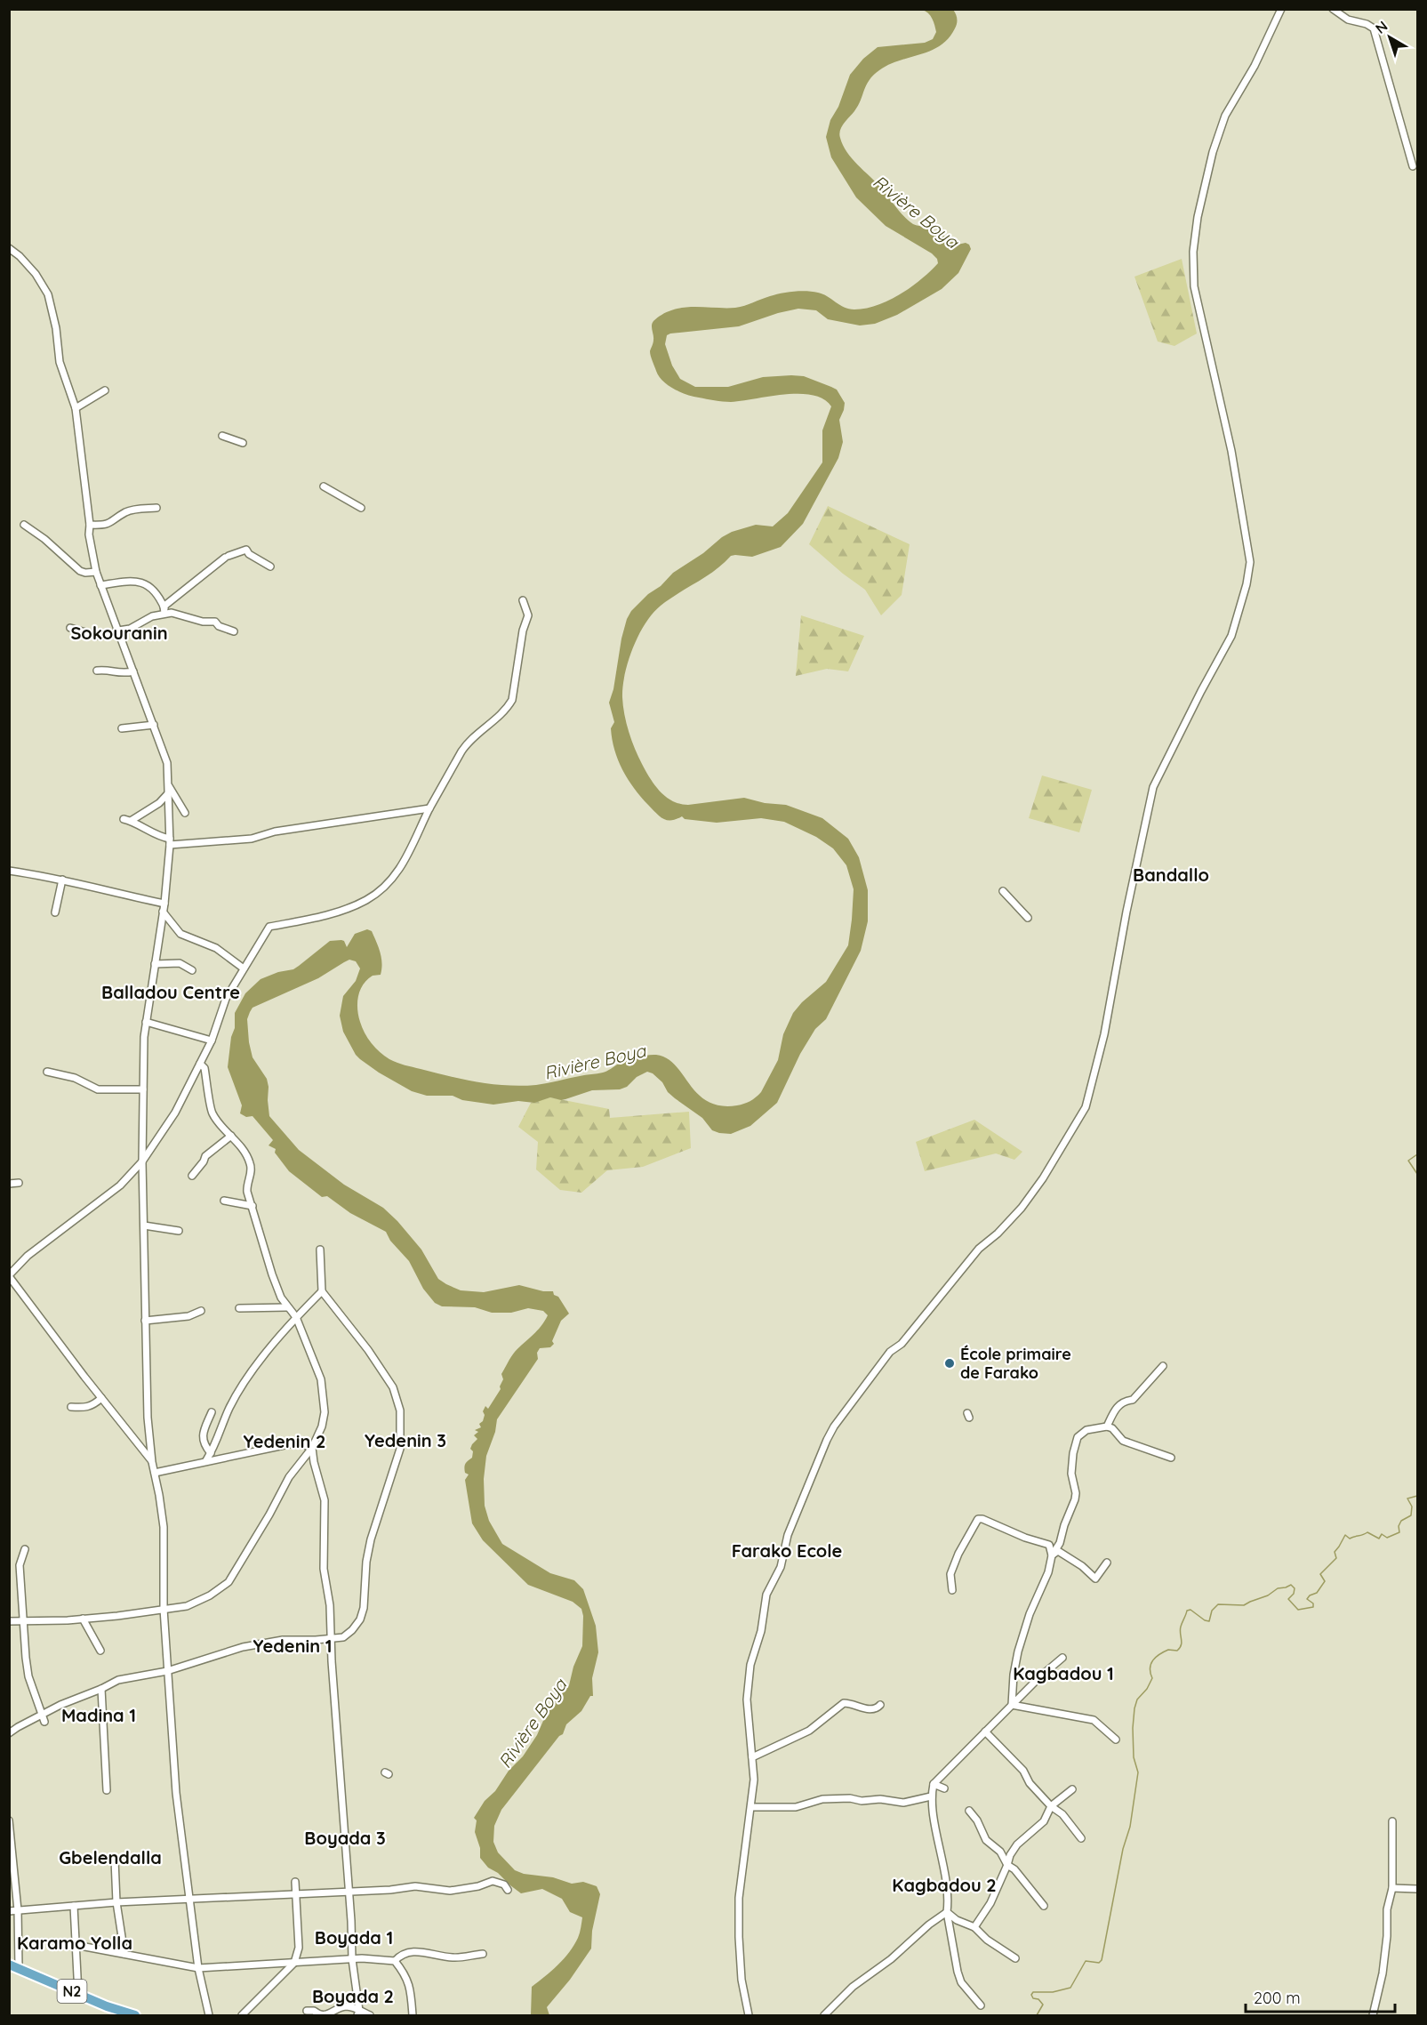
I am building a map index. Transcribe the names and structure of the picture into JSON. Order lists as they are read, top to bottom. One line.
{"streets":{"highway":["N2"]},"districts":["Sokouranin","Bandallo","Balladou Centre","Yedenin 3","Yedenin 2","Farako Ecole","Yedenin 1","Kagbadou 1","Madina 1","Boyada 3","Gbelendalla","Kagbadou 2","Boyada 1","Karamo Yolla","Boyada 2"],"water":["Rivière Boya"],"places":["École primaire de Farako"],"scale_bar":"200 m","north":"top left"}
